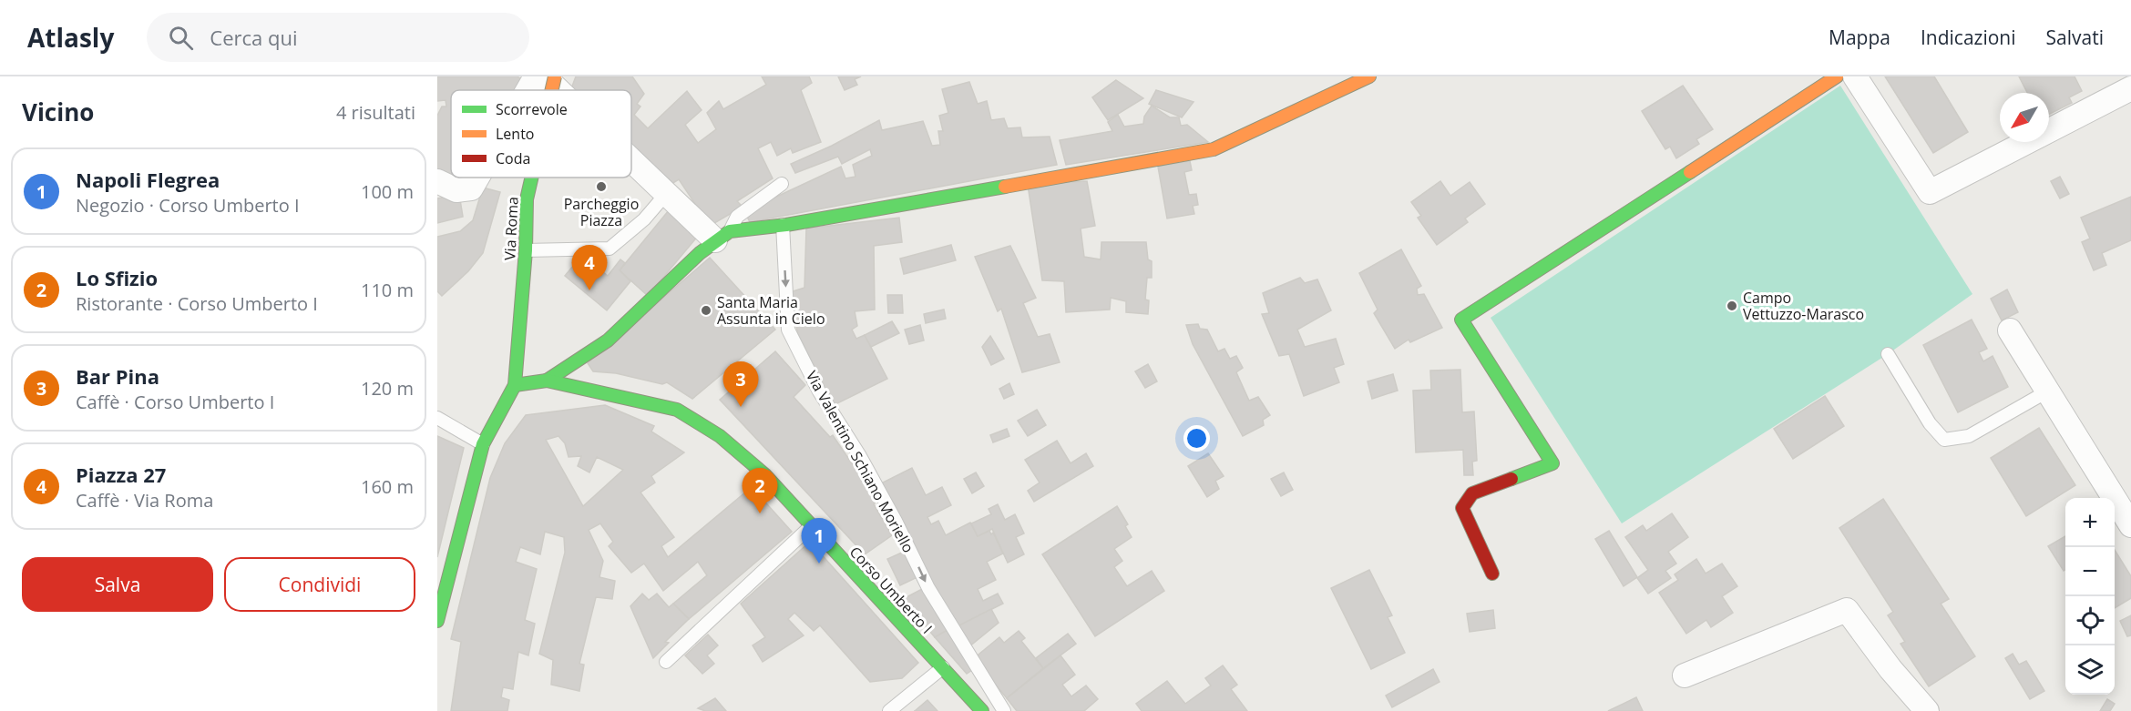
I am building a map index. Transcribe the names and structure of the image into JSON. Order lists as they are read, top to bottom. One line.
{"streets":{"street":["Via Roma","Corso Umberto I"],"lane":["Via Valentino Schiano Moriello"]},"crossings":[["Via Roma","Corso Umberto I"]],"one_way":["Via Valentino Schiano Moriello"],"places":["Parcheggio Piazza","Campo Vettuzzo-Marasco","Santa Maria Assunta in Cielo"],"legend":["Scorrevole","Lento","Coda"],"north":"bottom left","page":{"header":"Atlasly","search":"Cerca qui","nav":["Mappa","Indicazioni","Salvati"],"heading":["Vicino","4 risultati"],"list":[{"mark":"1","name":"Napoli Flegrea","note":"Negozio · Corso Umberto I","value":"100 m"},{"mark":"2","name":"Lo Sfizio","note":"Ristorante · Corso Umberto I","value":"110 m"},{"mark":"3","name":"Bar Pina","note":"Caffè · Corso Umberto I","value":"120 m"},{"mark":"4","name":"Piazza 27","note":"Caffè · Via Roma","value":"160 m"}],"pins":["4","3","2","1"],"map_buttons":["+","−"],"buttons":["Salva","Condividi"]}}
